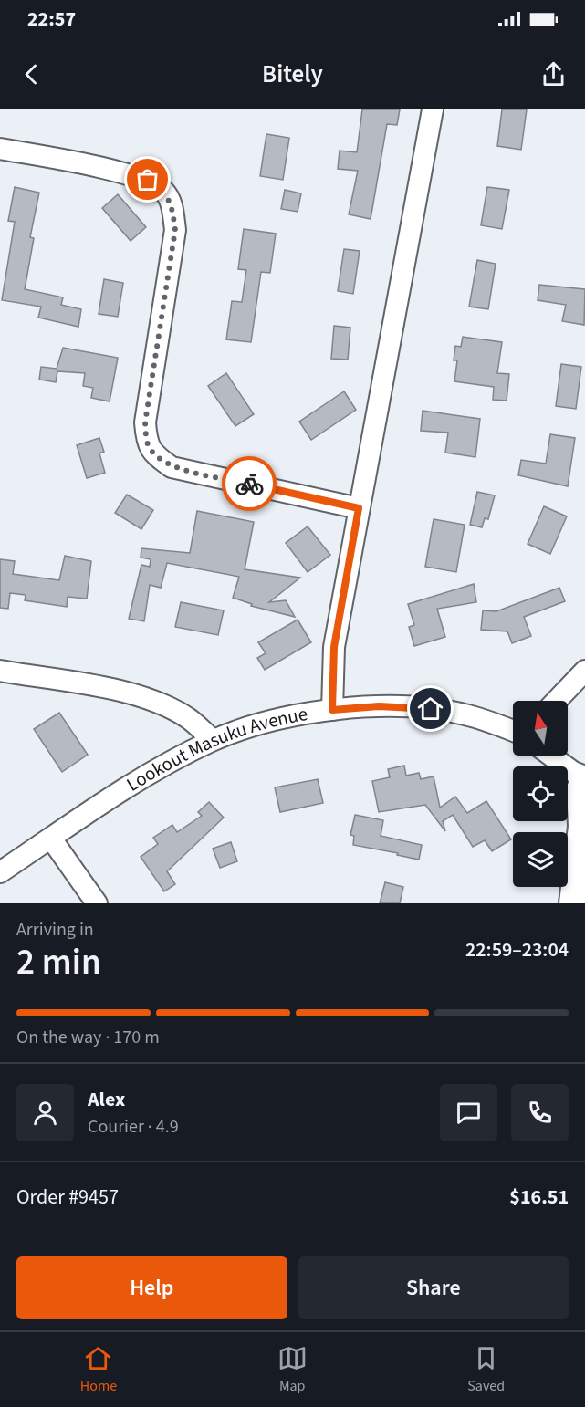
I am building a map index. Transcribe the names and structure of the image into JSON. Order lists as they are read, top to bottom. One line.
{"streets":{"street":["Lookout Masuku Avenue"]},"north":"top","page":{"status":"22:57","header":"Bitely","heading":["2 min","Arriving in","22:59–23:04"],"panel":["Alex","Courier · 4.9","Order #9457","$16.51"],"bar":"On the way · 170 m","buttons":["Help","Share"],"tabs":["Home","Map","Saved"]}}
